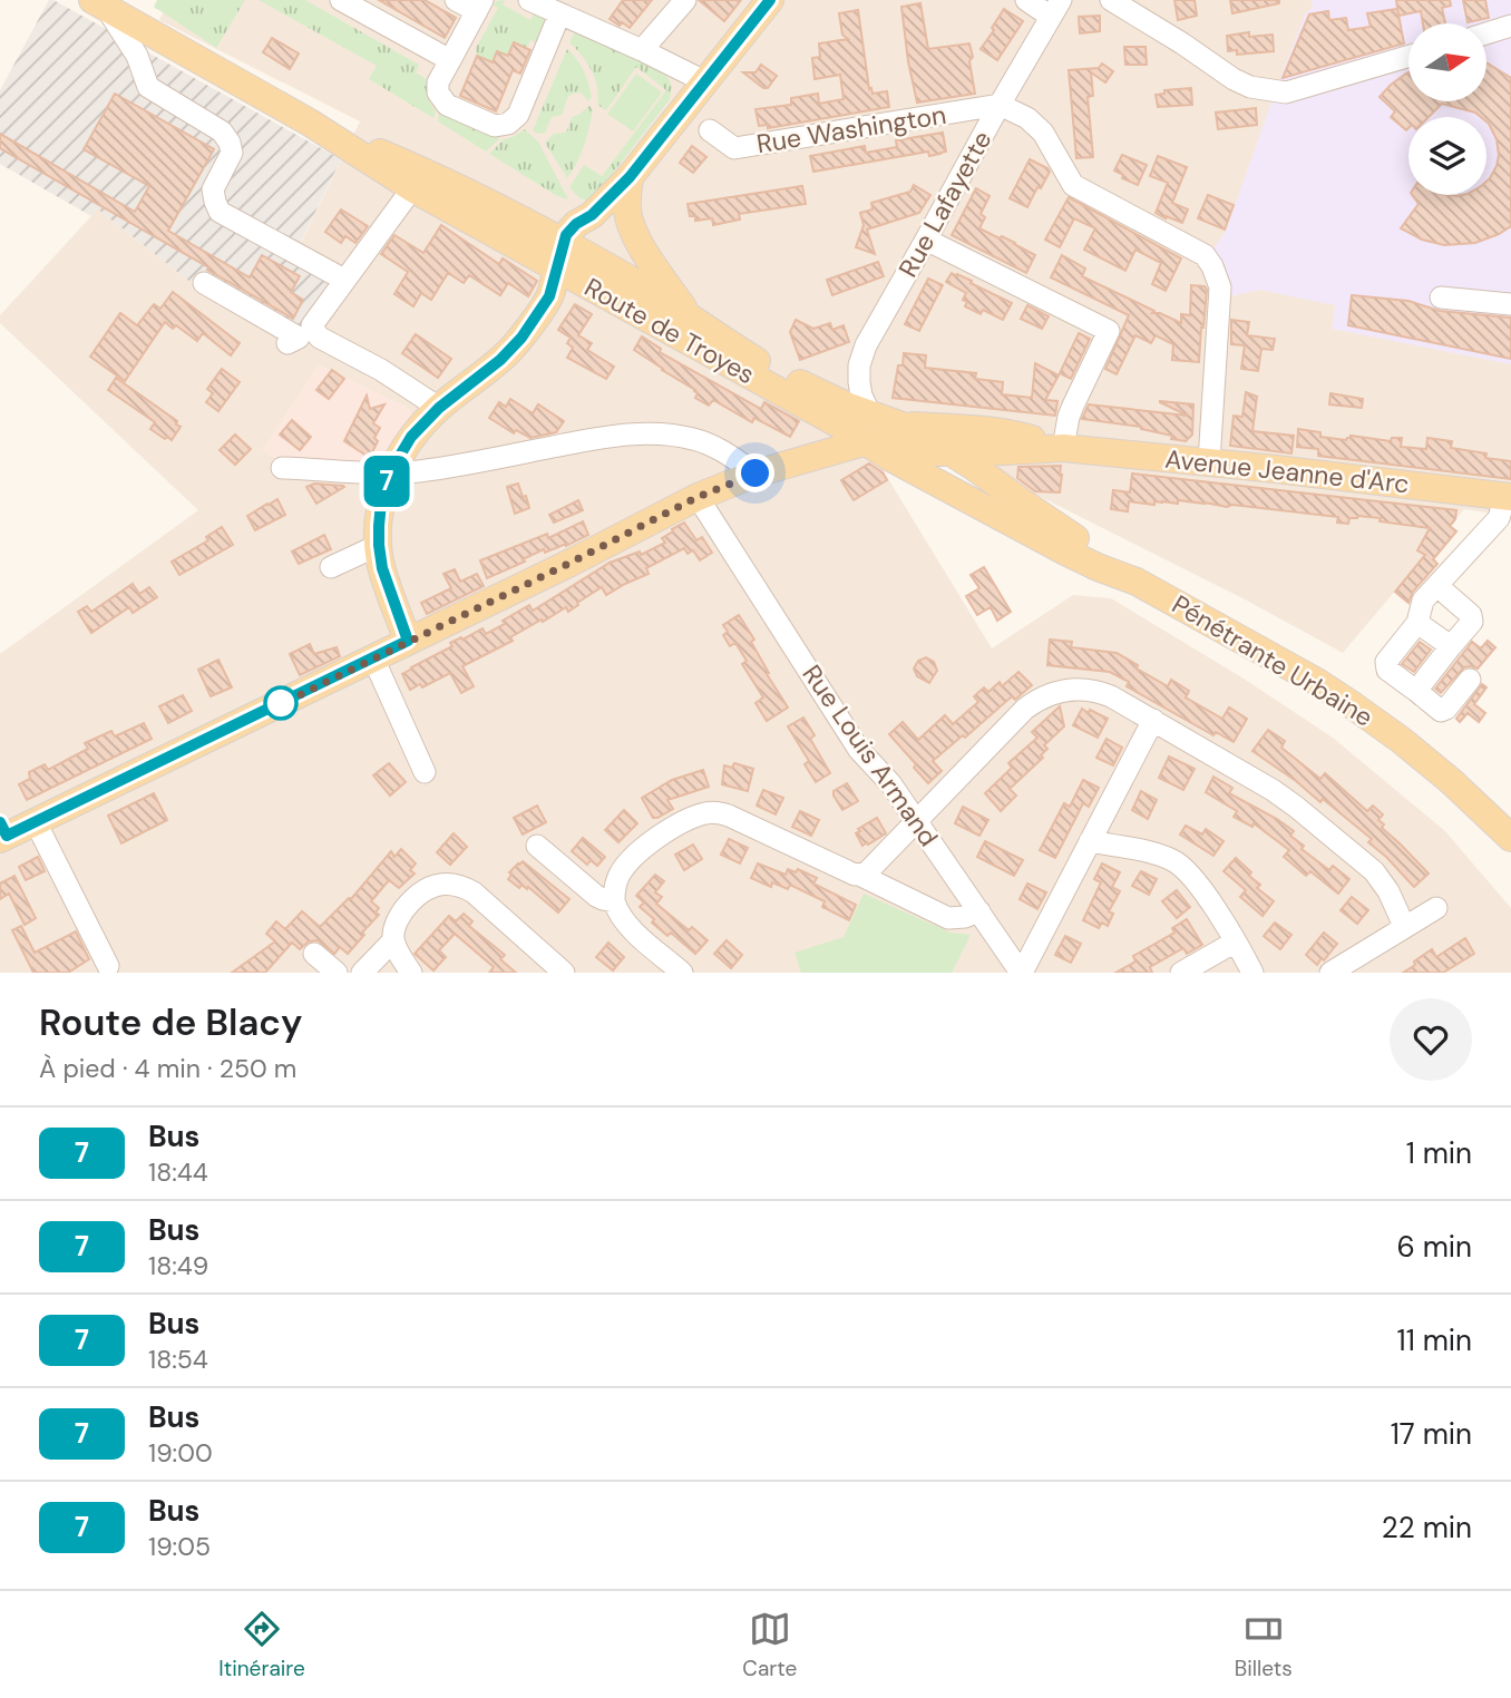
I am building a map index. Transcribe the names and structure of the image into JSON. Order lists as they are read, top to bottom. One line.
{"streets":{"main road":["Route de Troyes","Avenue Jeanne d'Arc","Pénétrante Urbaine"],"street":["Rue Washington","Rue Lafayette","Rue Louis Armand"]},"crossings":[["Rue Washington","Rue Lafayette"]],"lines":["bus line 7"],"north":"right","page":{"on_map":"7","heading":["Route de Blacy","À pied · 4 min · 250 m"],"list":[{"mark":"7","name":"Bus","note":"18:44","value":"1 min"},{"mark":"7","name":"Bus","note":"18:49","value":"6 min"},{"mark":"7","name":"Bus","note":"18:54","value":"11 min"},{"mark":"7","name":"Bus","note":"19:00","value":"17 min"},{"mark":"7","name":"Bus","note":"19:05","value":"22 min"}],"tabs":["Itinéraire","Carte","Billets"]}}
